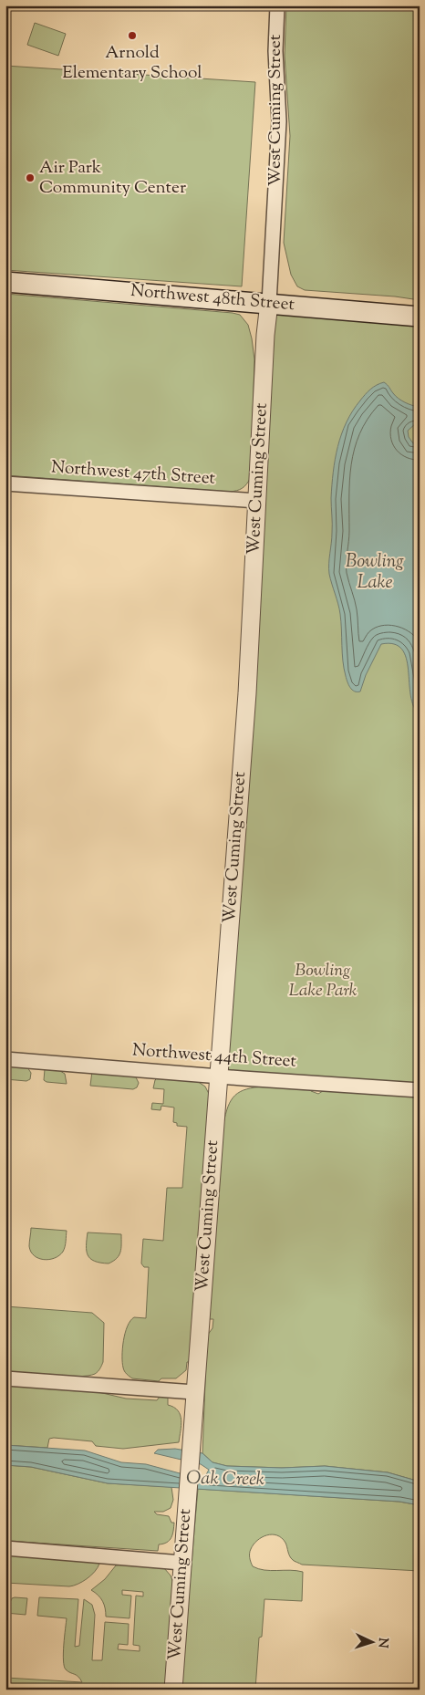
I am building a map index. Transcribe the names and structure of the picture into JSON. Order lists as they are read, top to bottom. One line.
{"streets":{"main road":["Northwest 48th Street"],"street":["West Cuming Street","Northwest 47th Street","Northwest 44th Street"]},"crossings":[["West Cuming Street","Northwest 48th Street"],["West Cuming Street","Northwest 47th Street"],["West Cuming Street","Northwest 44th Street"]],"water":["Bowling Lake","Oak Creek"],"parks":["Bowling Lake Park"],"places":["Arnold Elementary School","Air Park Community Center"],"north":"right"}
